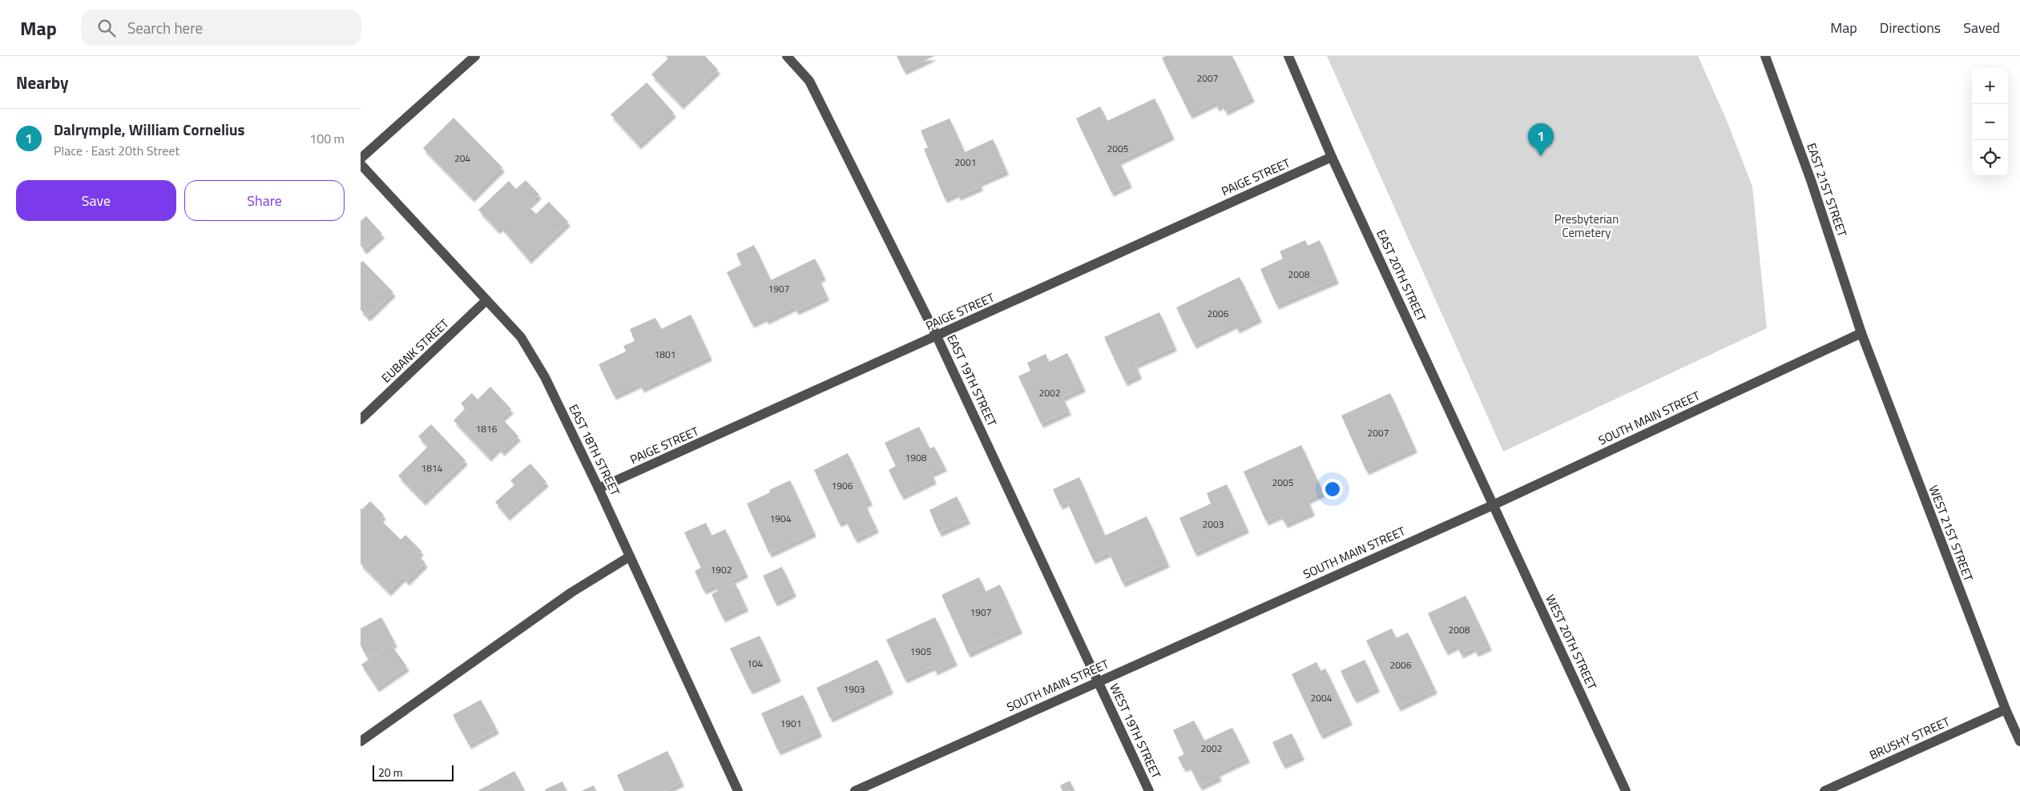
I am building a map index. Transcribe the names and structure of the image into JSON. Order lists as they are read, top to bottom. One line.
{"streets":{"street":["PAIGE STREET","EAST 21ST STREET","EAST 20TH STREET","EUBANK STREET","EAST 19TH STREET","SOUTH MAIN STREET","EAST 18TH STREET","WEST 21ST STREET","WEST 20TH STREET","WEST 19TH STREET","BRUSHY STREET"]},"crossings":[["PAIGE STREET","EAST 20TH STREET"],["PAIGE STREET","EAST 19TH STREET"],["PAIGE STREET","EAST 18TH STREET"],["EAST 21ST STREET","SOUTH MAIN STREET"],["EAST 21ST STREET","WEST 21ST STREET"],["EAST 20TH STREET","SOUTH MAIN STREET"],["EAST 20TH STREET","WEST 20TH STREET"],["EUBANK STREET","EAST 18TH STREET"],["EAST 19TH STREET","SOUTH MAIN STREET"],["EAST 19TH STREET","WEST 19TH STREET"],["SOUTH MAIN STREET","WEST 21ST STREET"],["SOUTH MAIN STREET","WEST 20TH STREET"],["SOUTH MAIN STREET","WEST 19TH STREET"],["WEST 21ST STREET","BRUSHY STREET"]],"parks":["Presbyterian Cemetery"],"house_numbers":["2007","2005","204","2001","2008","1907","2006","1801","2002","1816","2007","1908","1814","2005","1906","1904","2003","1902","1907","2008","1905","104","2006","1903","2004","1901","2002"],"scale_bar":"20 m","page":{"header":"Map","search":"Search here","nav":["Map","Directions","Saved"],"heading":"Nearby","map_buttons":["+","−"],"list":[{"mark":"1","name":"Dalrymple, William Cornelius","note":"Place · East 20th Street","value":"100 m"}],"pins":"1","buttons":["Save","Share"],"scale":"20 m"}}
